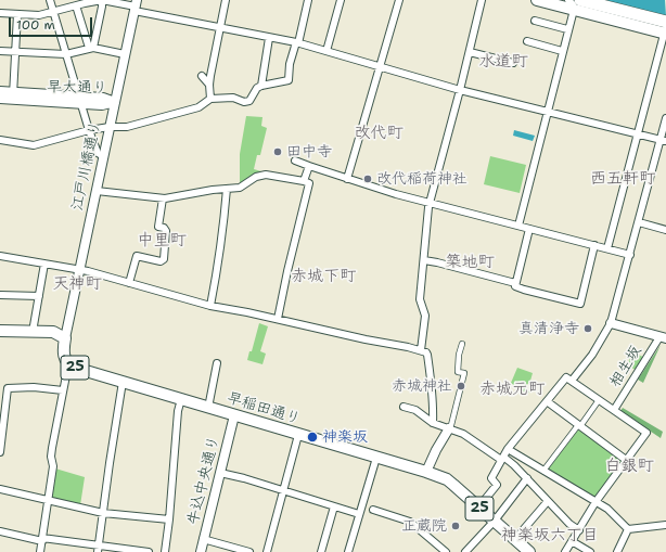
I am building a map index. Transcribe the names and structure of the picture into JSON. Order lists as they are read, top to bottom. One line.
{"streets":{"main road":["25","早稲田通り"],"street":["早大通り","江戸川橋通り","相生坂","牛込中央通り"]},"crossings":[["早大通り","江戸川橋通り"],["江戸川橋通り","25"],["25","早稲田通り"],["早稲田通り","牛込中央通り"]],"districts":["水道町","改代町","西五軒町","中里町","築地町","赤城下町","天神町","赤城元町","白銀町","神楽坂六丁目"],"places":["田中寺","改代稲荷神社","真清浄寺","赤城神社","神楽坂","正蔵院"],"scale_bar":"100 m"}
